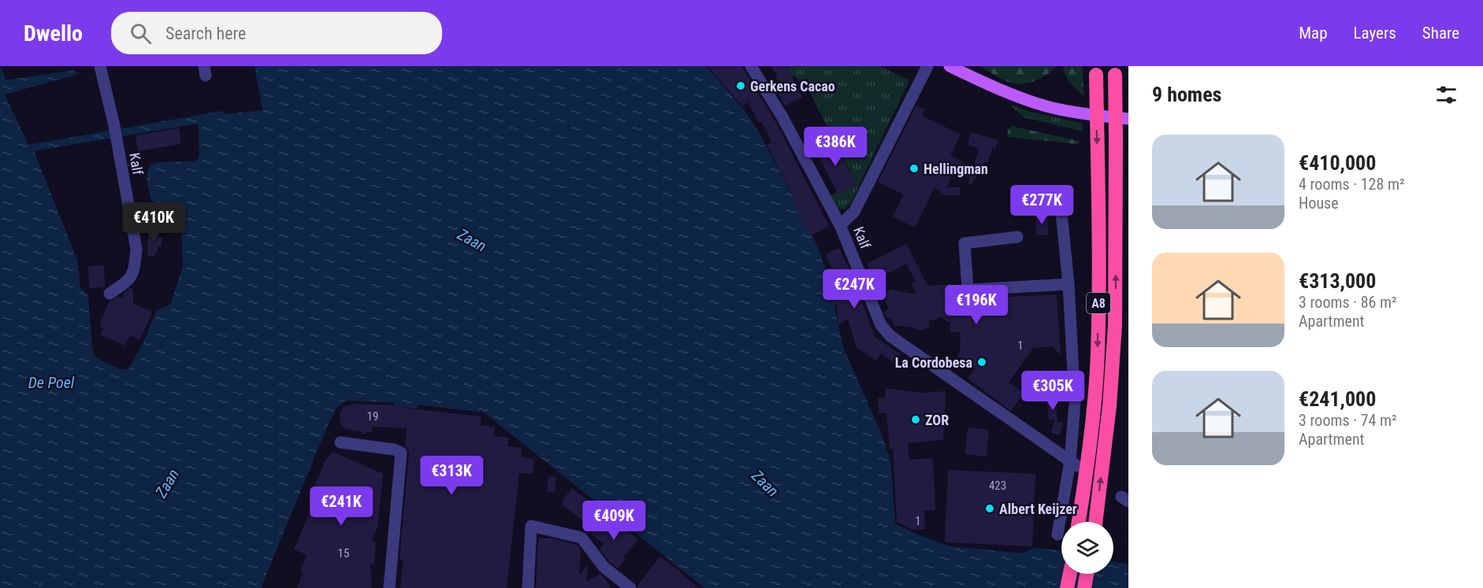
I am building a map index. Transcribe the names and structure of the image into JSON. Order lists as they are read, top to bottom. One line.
{"streets":{"highway":["A8"],"street":["Kalf"]},"water":["Zaan","De Poel"],"places":["Gerkens Cacao","Hellingman","La Cordobesa","ZOR","Albert Keijzer"],"house_numbers":["1","19","423","1","15"],"page":{"header":"Dwello","search":"Search here","nav":["Map","Layers","Share"],"heading":"9 homes","list":[{"name":"€410,000","note":"4 rooms · 128 m² · House"},{"name":"€313,000","note":"3 rooms · 86 m² · Apartment"},{"name":"€241,000","note":"3 rooms · 74 m² · Apartment"}],"price":["€386K","€277K","€410K","€247K","€196K","€305K","€313K","€241K","€409K"]}}
